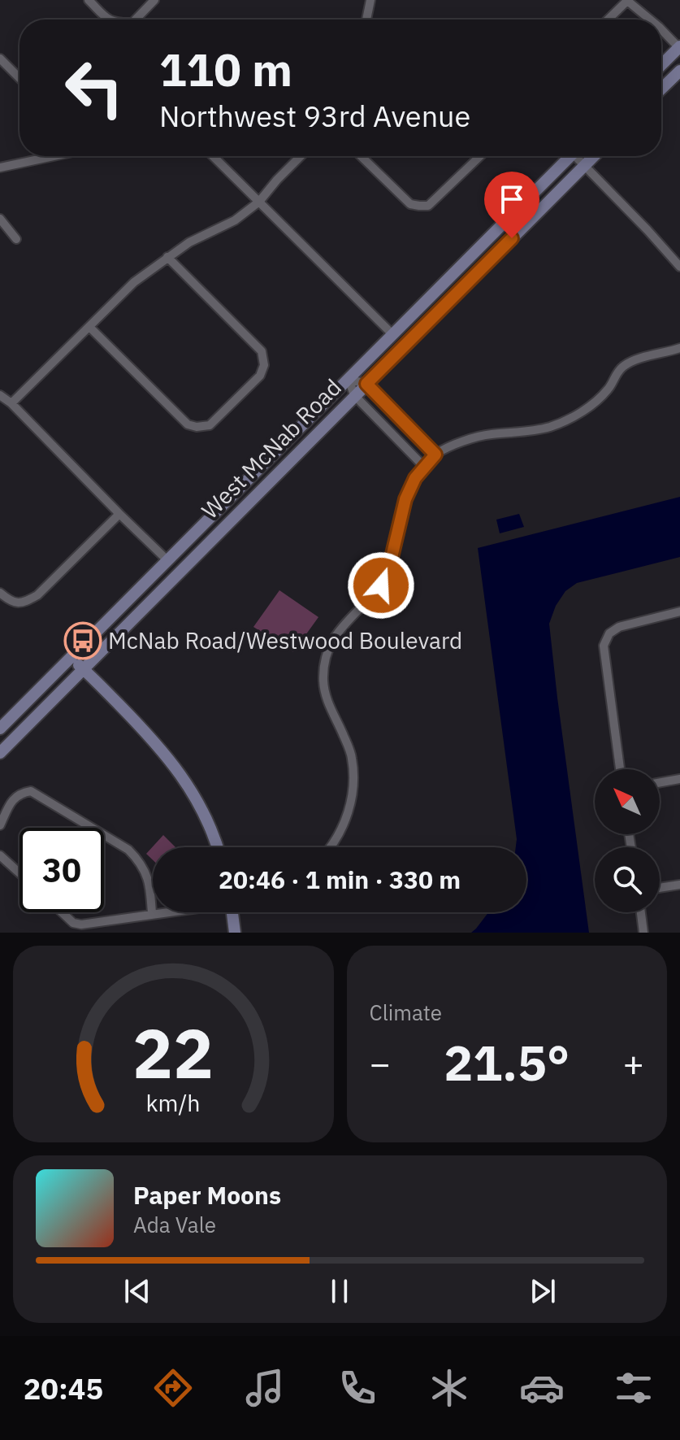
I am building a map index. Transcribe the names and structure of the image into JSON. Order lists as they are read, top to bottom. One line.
{"streets":{"main road":["West McNab Road"]},"places":{"bus stop":["McNab Road/Westwood Boulevard"]},"north":"top left","page":{"turn":["110 m","Northwest 93rd Avenue"],"limit":"30","trip":"20:46 · 1 min · 330 m","tile":"Climate","heat":["−","21.5°","+"],"song":["Paper Moons","Ada Vale"],"tabs":"20:45","gauge":["22","km/h"]}}
